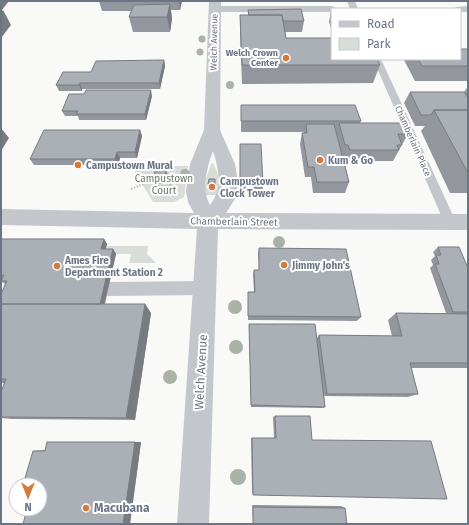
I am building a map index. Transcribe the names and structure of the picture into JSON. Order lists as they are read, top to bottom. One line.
{"streets":{"street":["Welch Avenue","Chamberlain Street"],"lane":["Chamberlain Place"]},"crossings":[["Welch Avenue","Chamberlain Street"],["Chamberlain Place","Chamberlain Street"]],"parks":["Campustown Court"],"places":["Welch Crown Center","Kum & Go","Campustown Mural","Campustown Clock Tower","Jimmy John's","Ames Fire Department Station 2","Macubana"],"legend":["Road","Park"],"north":"bottom"}
